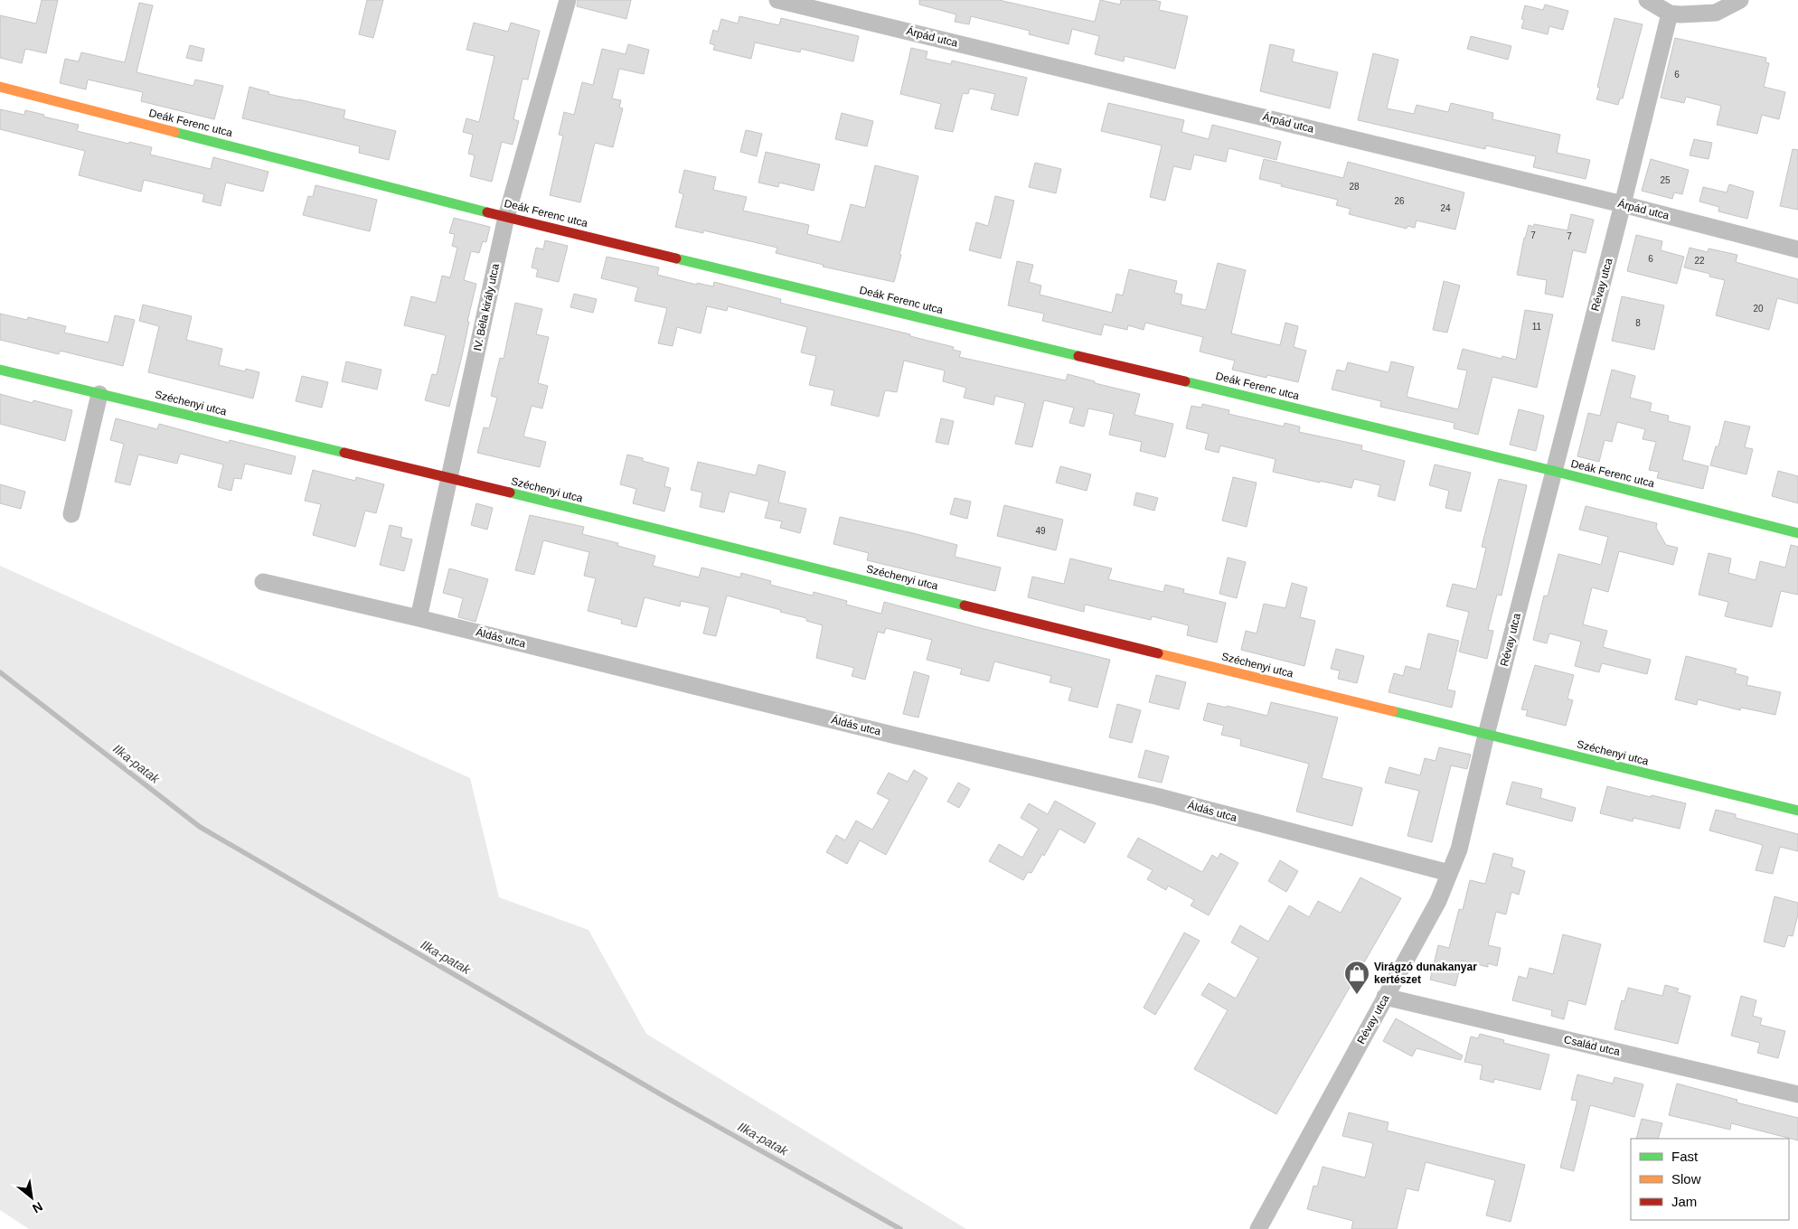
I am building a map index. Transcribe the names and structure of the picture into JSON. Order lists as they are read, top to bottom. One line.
{"streets":{"street":["Árpád utca","Deák Ferenc utca","Révay utca","IV. Béla király utca","Széchenyi utca","Áldás utca","Család utca"]},"crossings":[["Árpád utca","Révay utca"],["Deák Ferenc utca","Révay utca"],["Deák Ferenc utca","IV. Béla király utca"],["Révay utca","Széchenyi utca"],["Révay utca","Áldás utca"],["Révay utca","Család utca"],["IV. Béla király utca","Széchenyi utca"],["IV. Béla király utca","Áldás utca"]],"water":["Ilka-patak"],"places":{"shop":["Virágzó dunakanyar kertészet"]},"house_numbers":["6","25","28","26","24","7","7","6","22","20","8","11","49"],"legend":["Fast","Slow","Jam"],"north":"bottom right"}
